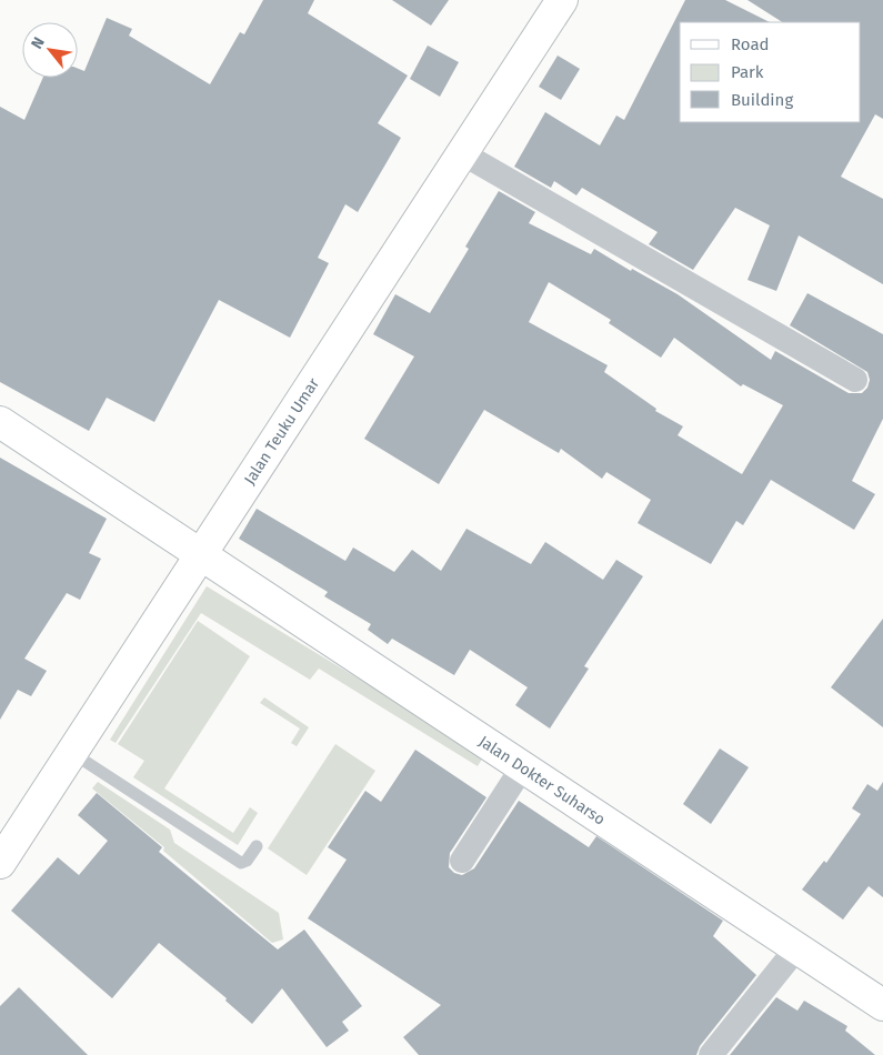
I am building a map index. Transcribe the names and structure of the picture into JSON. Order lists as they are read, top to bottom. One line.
{"streets":{"main road":["Jalan Teuku Umar","Jalan Dokter Suharso"]},"crossings":[["Jalan Teuku Umar","Jalan Dokter Suharso"]],"legend":["Road","Park","Building"],"north":"top left"}
